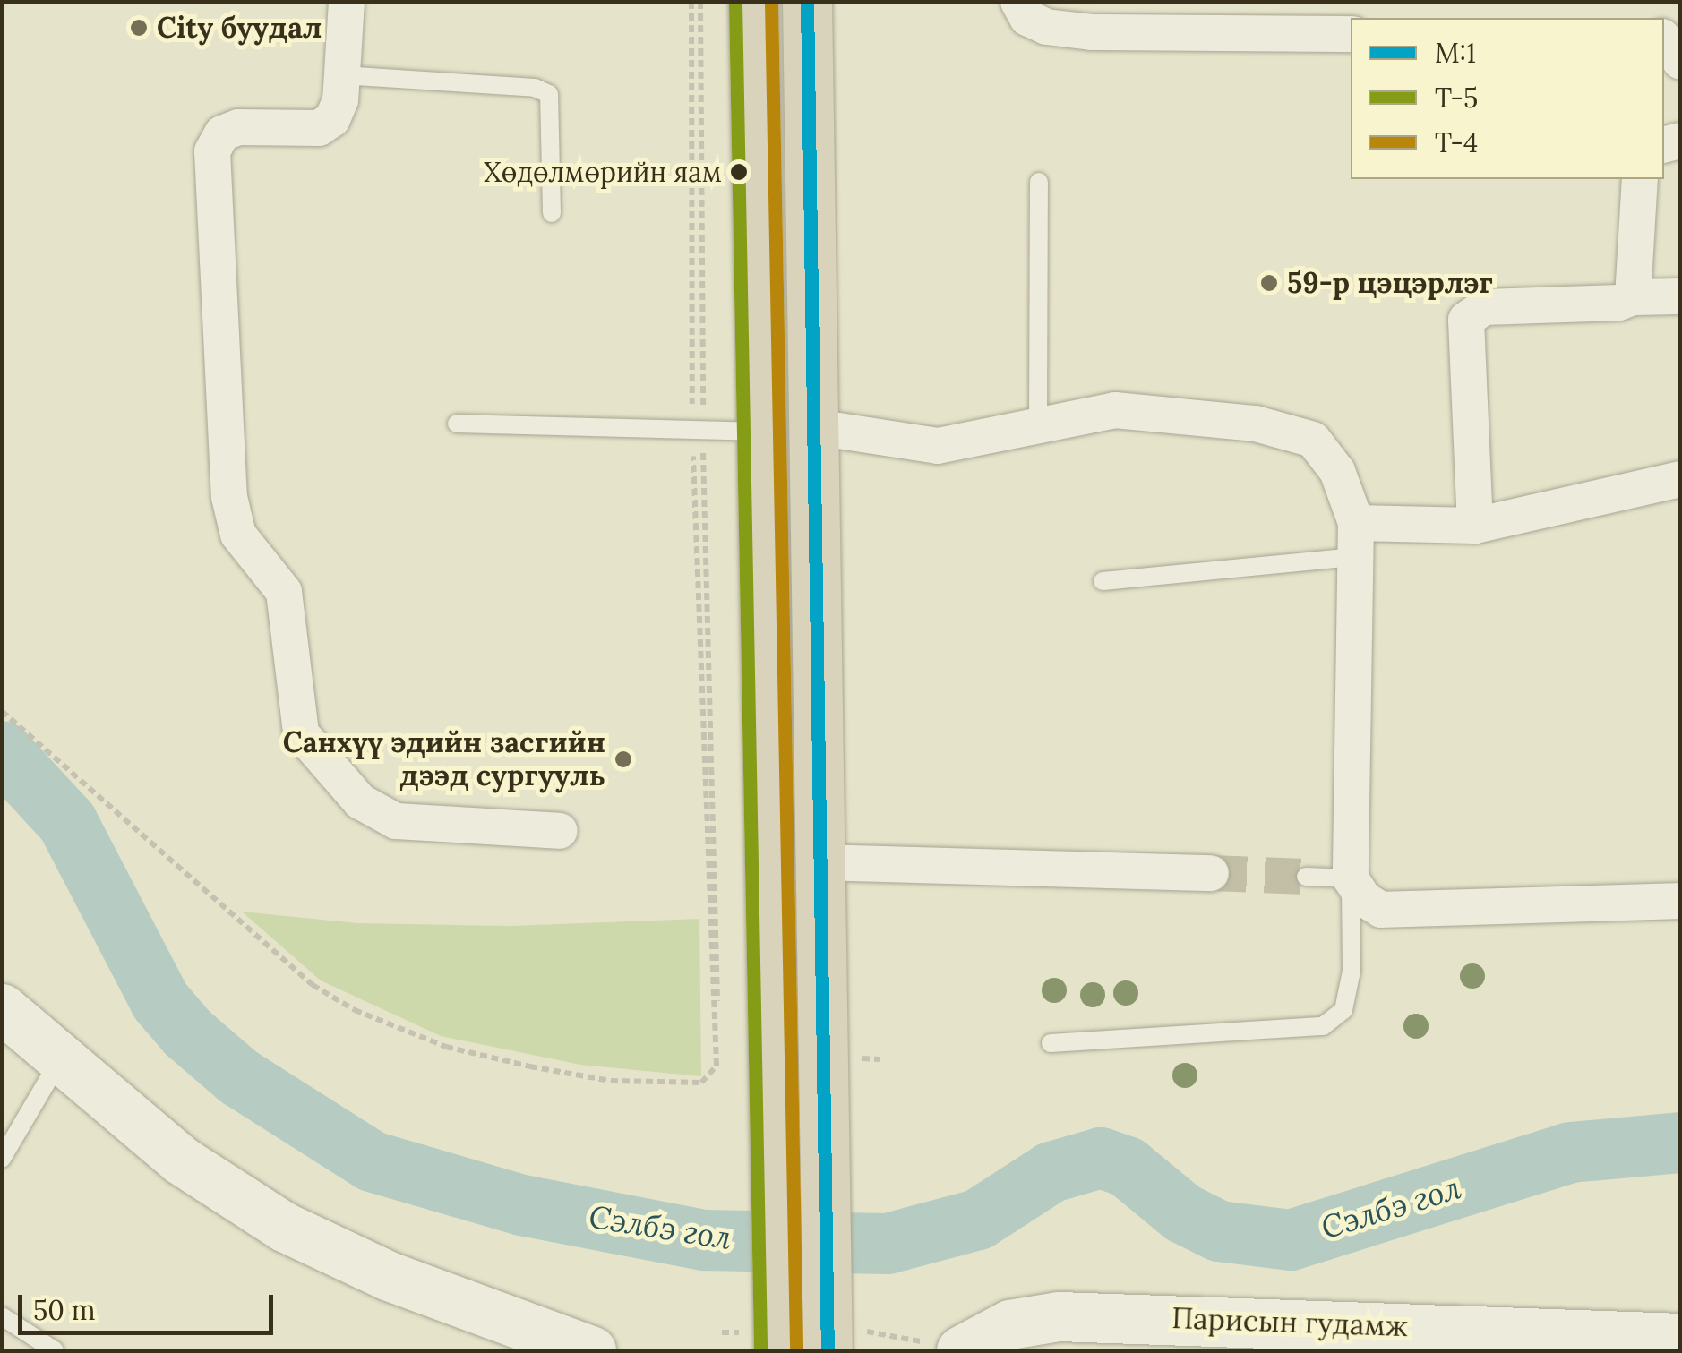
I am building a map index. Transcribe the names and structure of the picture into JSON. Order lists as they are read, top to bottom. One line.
{"streets":{"street":["Парисын гудамж"]},"water":["Сэлбэ гол"],"places":["City буудал","Хөдөлмөрийн яам","59-р цэцэрлэг","Санхүү эдийн засгийн дээд сургууль"],"lines":["transit line М:1","transit line Т-5","transit line Т-4"],"legend":["М:1","Т-5","Т-4"],"scale_bar":"50 m"}
